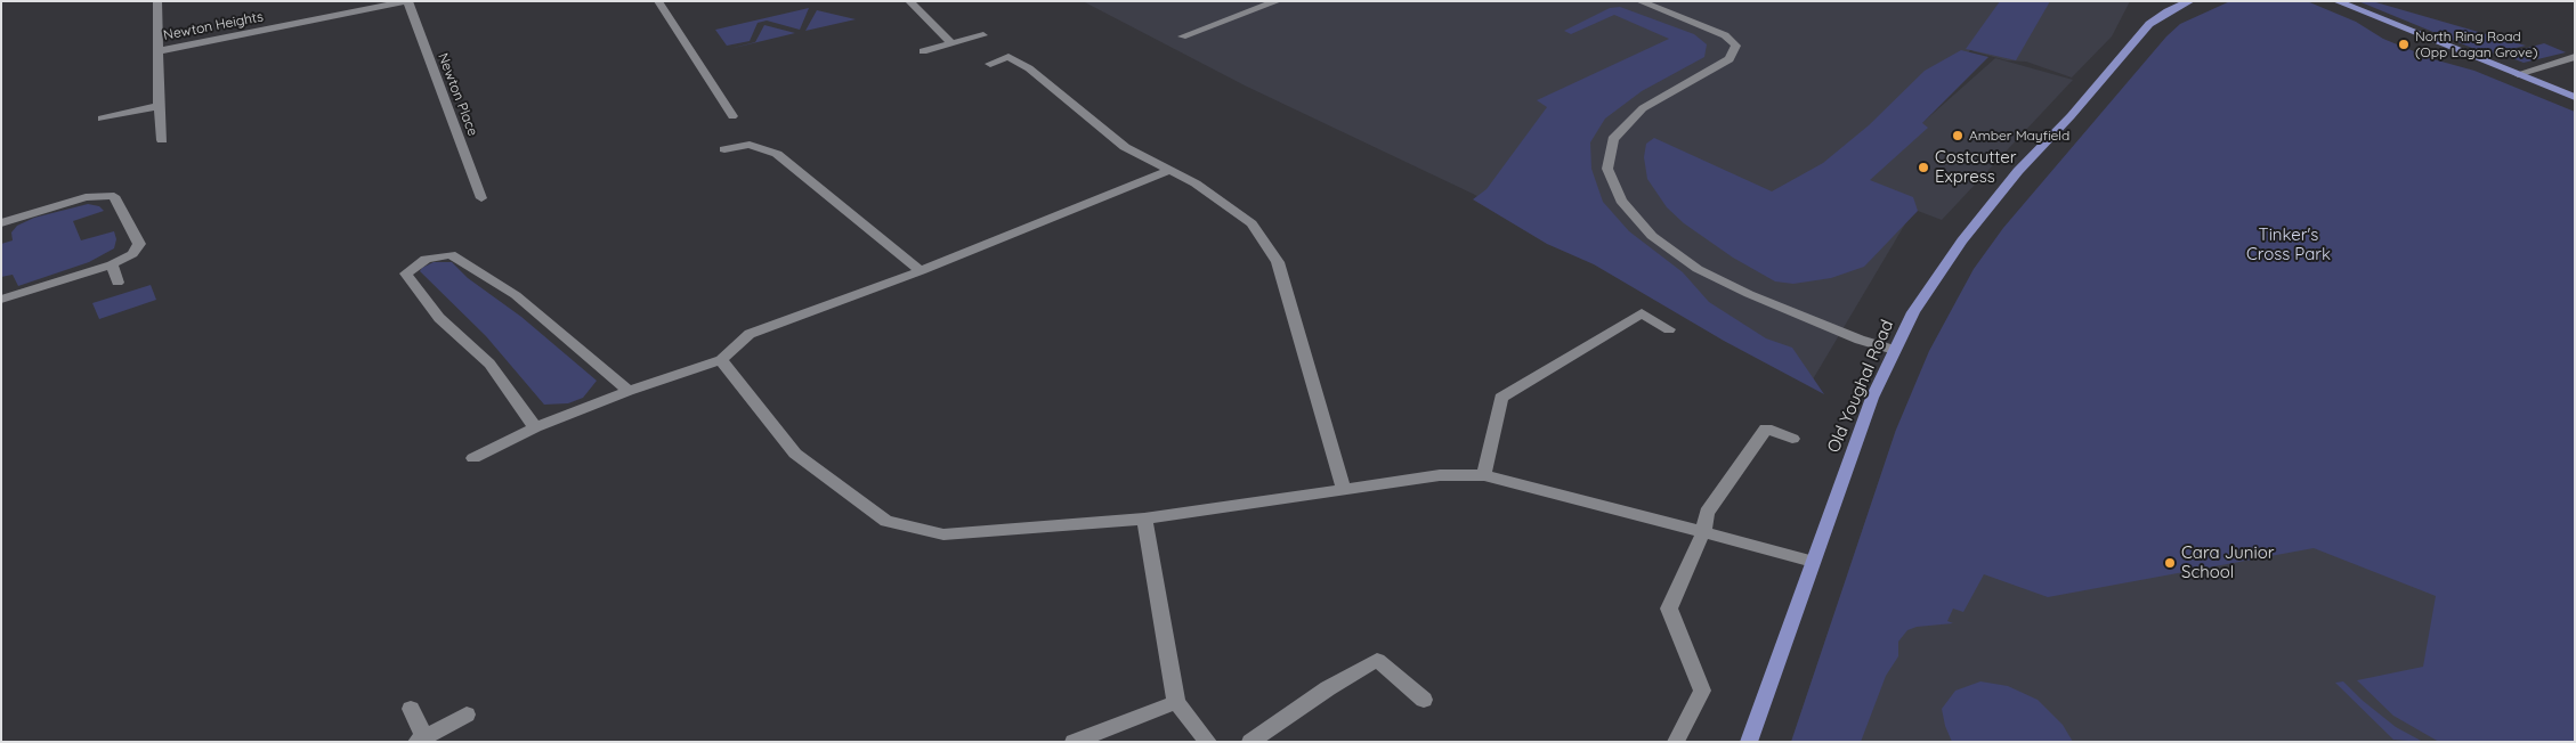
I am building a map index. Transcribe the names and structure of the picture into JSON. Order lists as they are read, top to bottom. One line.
{"streets":{"main road":["Old Youghal Road"],"street":["Newton Heights","Newton Place"]},"crossings":[["Newton Heights","Newton Place"]],"parks":["Tinker's Cross Park"],"places":["North Ring Road (Opp Lagan Grove)","Amber Mayfield","Costcutter Express","Cara Junior School"]}
